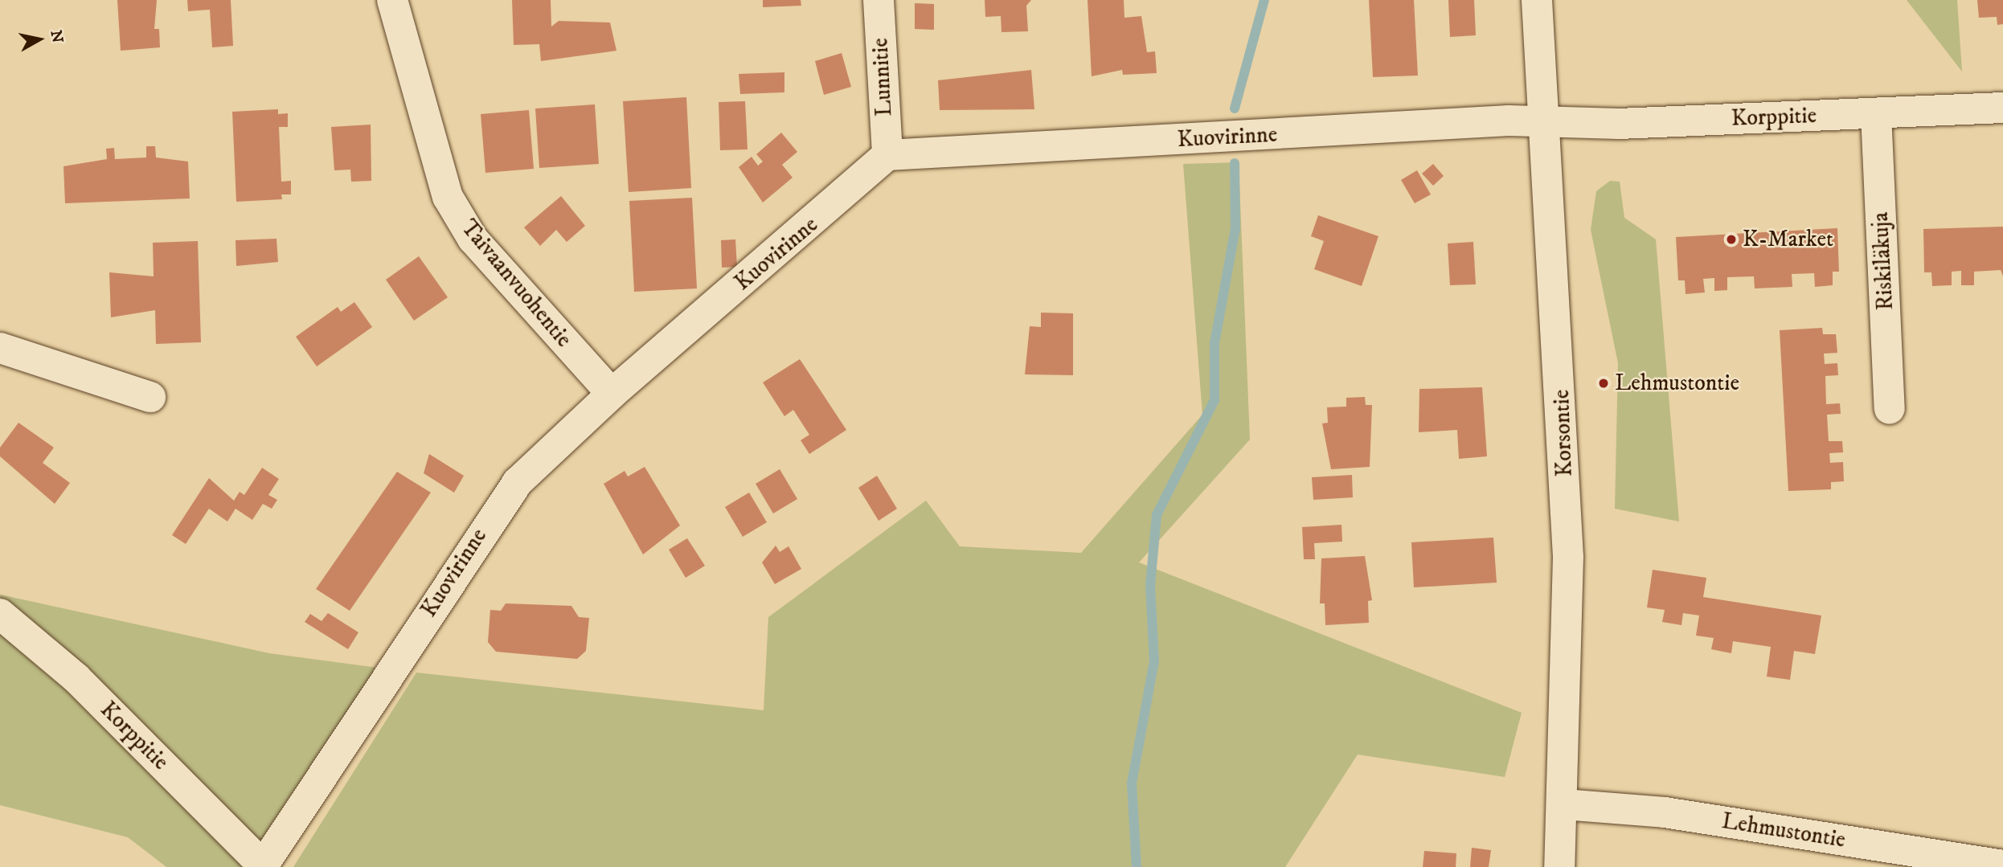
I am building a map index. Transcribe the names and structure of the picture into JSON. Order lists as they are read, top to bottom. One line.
{"streets":{"street":["Lunnitie","Korppitie","Kuovirinne","Riskiläkuja","Taivaanvuohentie","Korsontie","Lehmustontie"]},"crossings":[["Lunnitie","Kuovirinne"],["Korppitie","Kuovirinne"],["Korppitie","Riskiläkuja"],["Korppitie","Korsontie"],["Kuovirinne","Taivaanvuohentie"],["Kuovirinne","Korsontie"],["Korsontie","Lehmustontie"]],"places":["K-Market","Lehmustontie"],"north":"right"}
